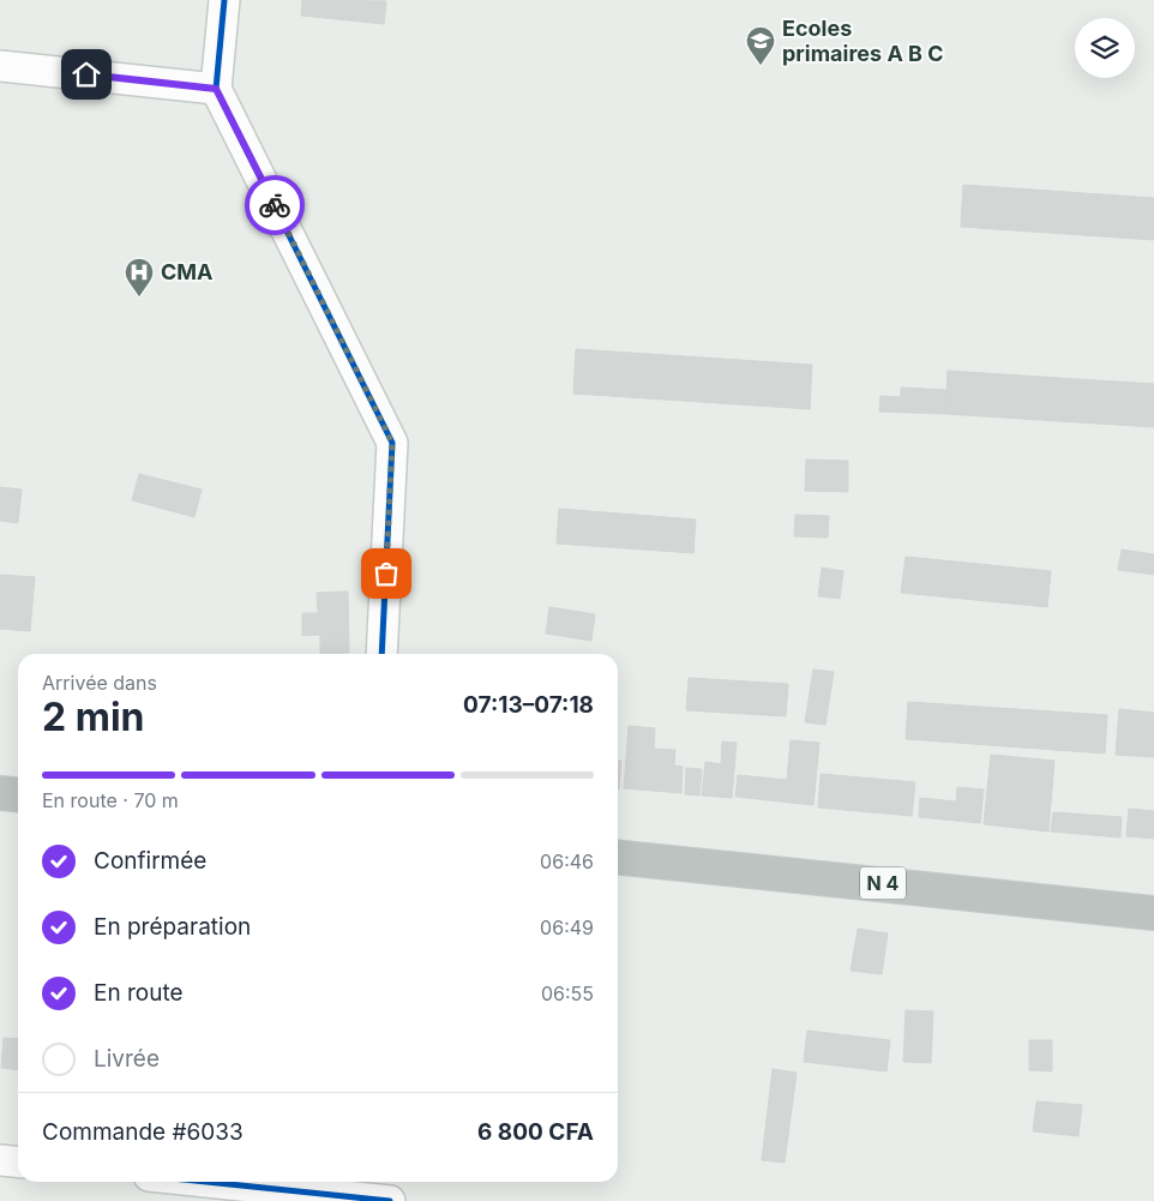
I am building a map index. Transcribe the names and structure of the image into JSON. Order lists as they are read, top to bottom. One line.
{"streets":{"highway":["N 4"]},"places":{"school or university":["Ecoles primaires A B C"],"hospital":["CMA"]},"page":{"heading":["2 min","Arrivée dans","07:13–07:18"],"panel":["Commande #6033","6 800 CFA"],"bar":"En route · 70 m","list":[["Confirmée","06:46"],["En préparation","06:49"],["En route","06:55"],"Livrée"]}}
